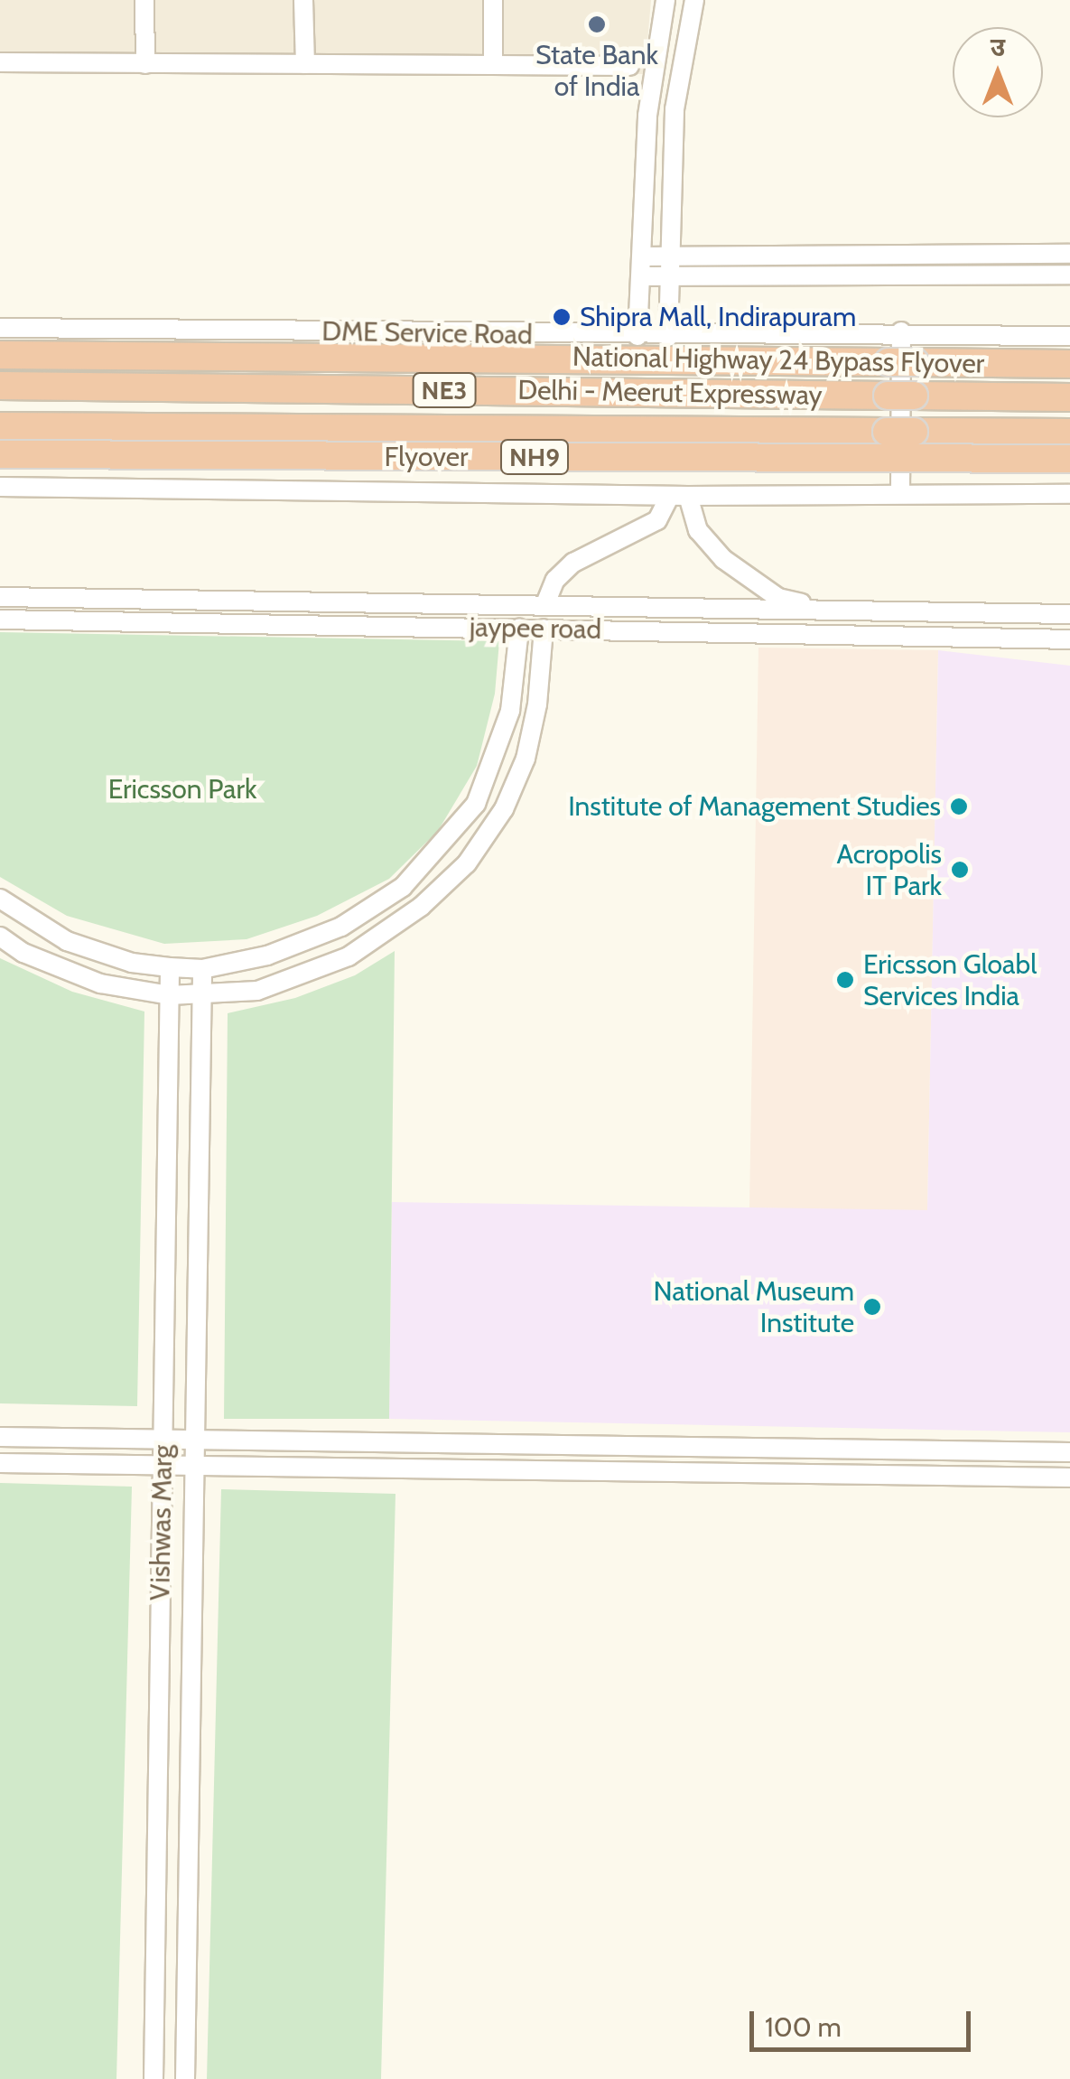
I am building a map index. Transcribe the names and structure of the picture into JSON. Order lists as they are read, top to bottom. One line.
{"streets":{"highway":["National Highway 24 Bypass Flyover","NE3","Delhi - Meerut Expressway","Flyover","NH9"],"street":["DME Service Road","jaypee road","Vishwas Marg"]},"parks":["Ericsson Park"],"places":["State Bank of India","Shipra Mall, Indirapuram","Institute of Management Studies","Acropolis IT Park","Ericsson Gloabl Services India","National Museum Institute"],"scale_bar":"100 m","north":"top"}
